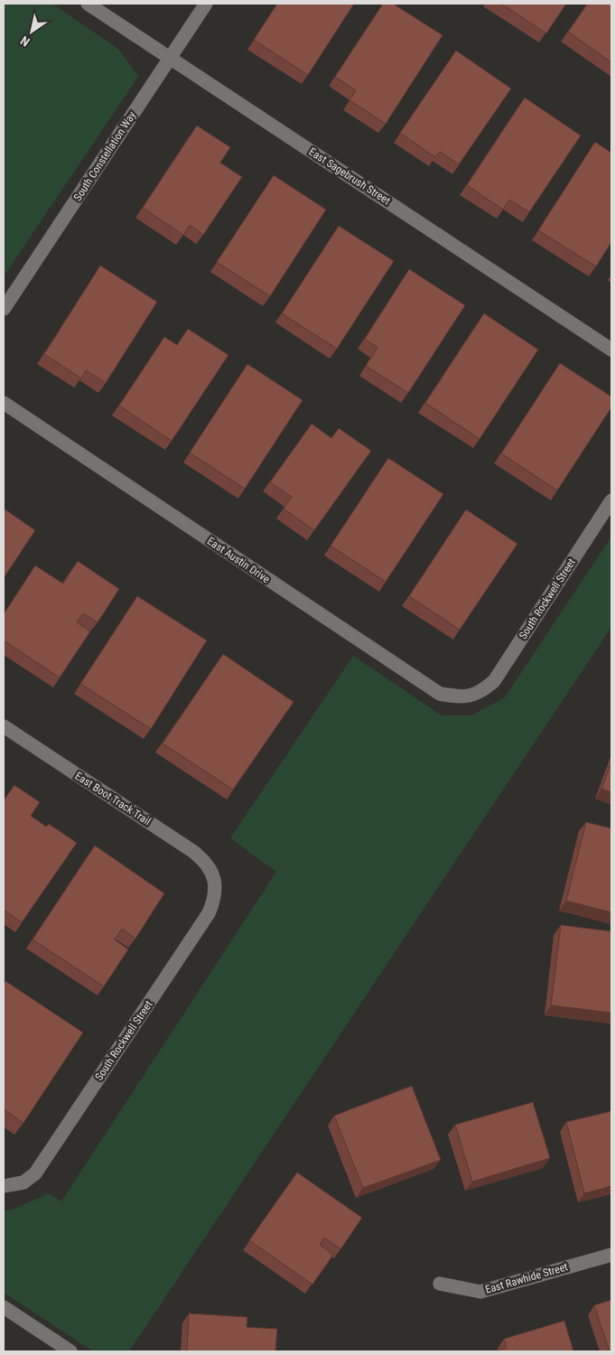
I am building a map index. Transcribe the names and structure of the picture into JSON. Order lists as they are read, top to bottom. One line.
{"streets":{"street":["South Constellation Way","East Sagebrush Street","East Austin Drive","South Rockwell Street","East Boot Track Trail","East Rawhide Street"]},"crossings":[["South Constellation Way","East Sagebrush Street"],["East Austin Drive","South Rockwell Street"],["South Rockwell Street","East Boot Track Trail"]],"north":"bottom left"}
